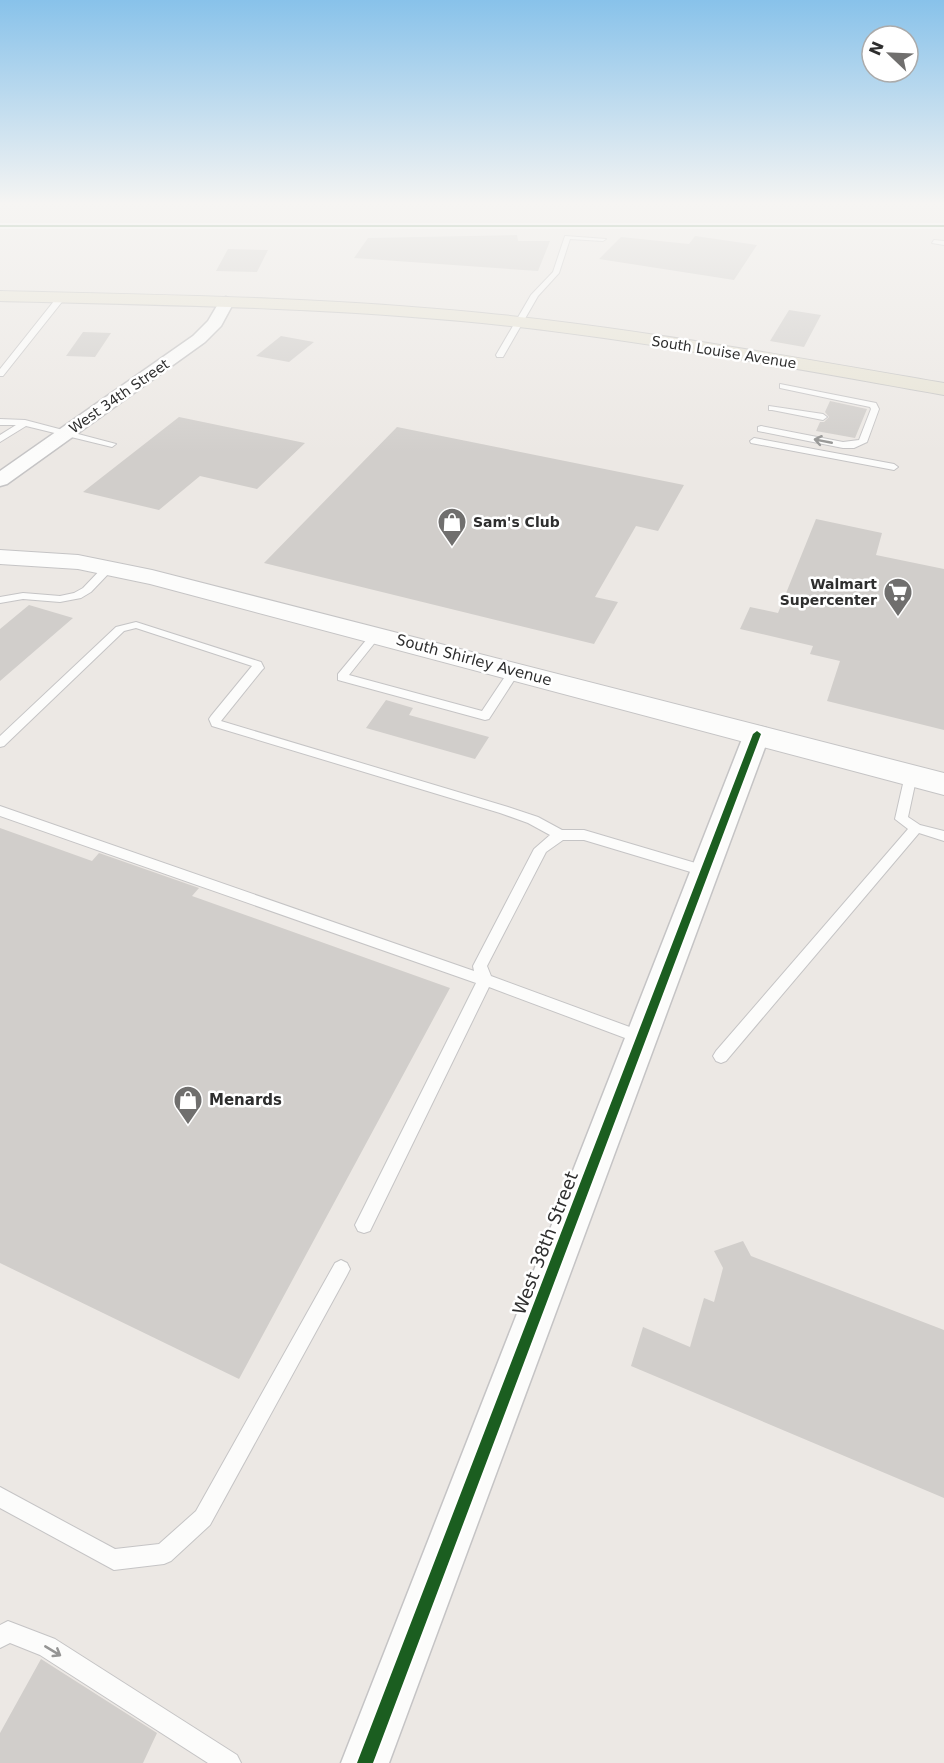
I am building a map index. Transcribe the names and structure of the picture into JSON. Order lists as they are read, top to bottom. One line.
{"streets":{"main road":["South Louise Avenue"],"street":["West 34th Street","South Shirley Avenue","West 38th Street"]},"crossings":[["South Louise Avenue","West 34th Street"],["South Shirley Avenue","West 38th Street"]],"places":{"shop":["Sam's Club","Menards"],"supermarket":["Walmart Supercenter"]},"north":"top left"}
